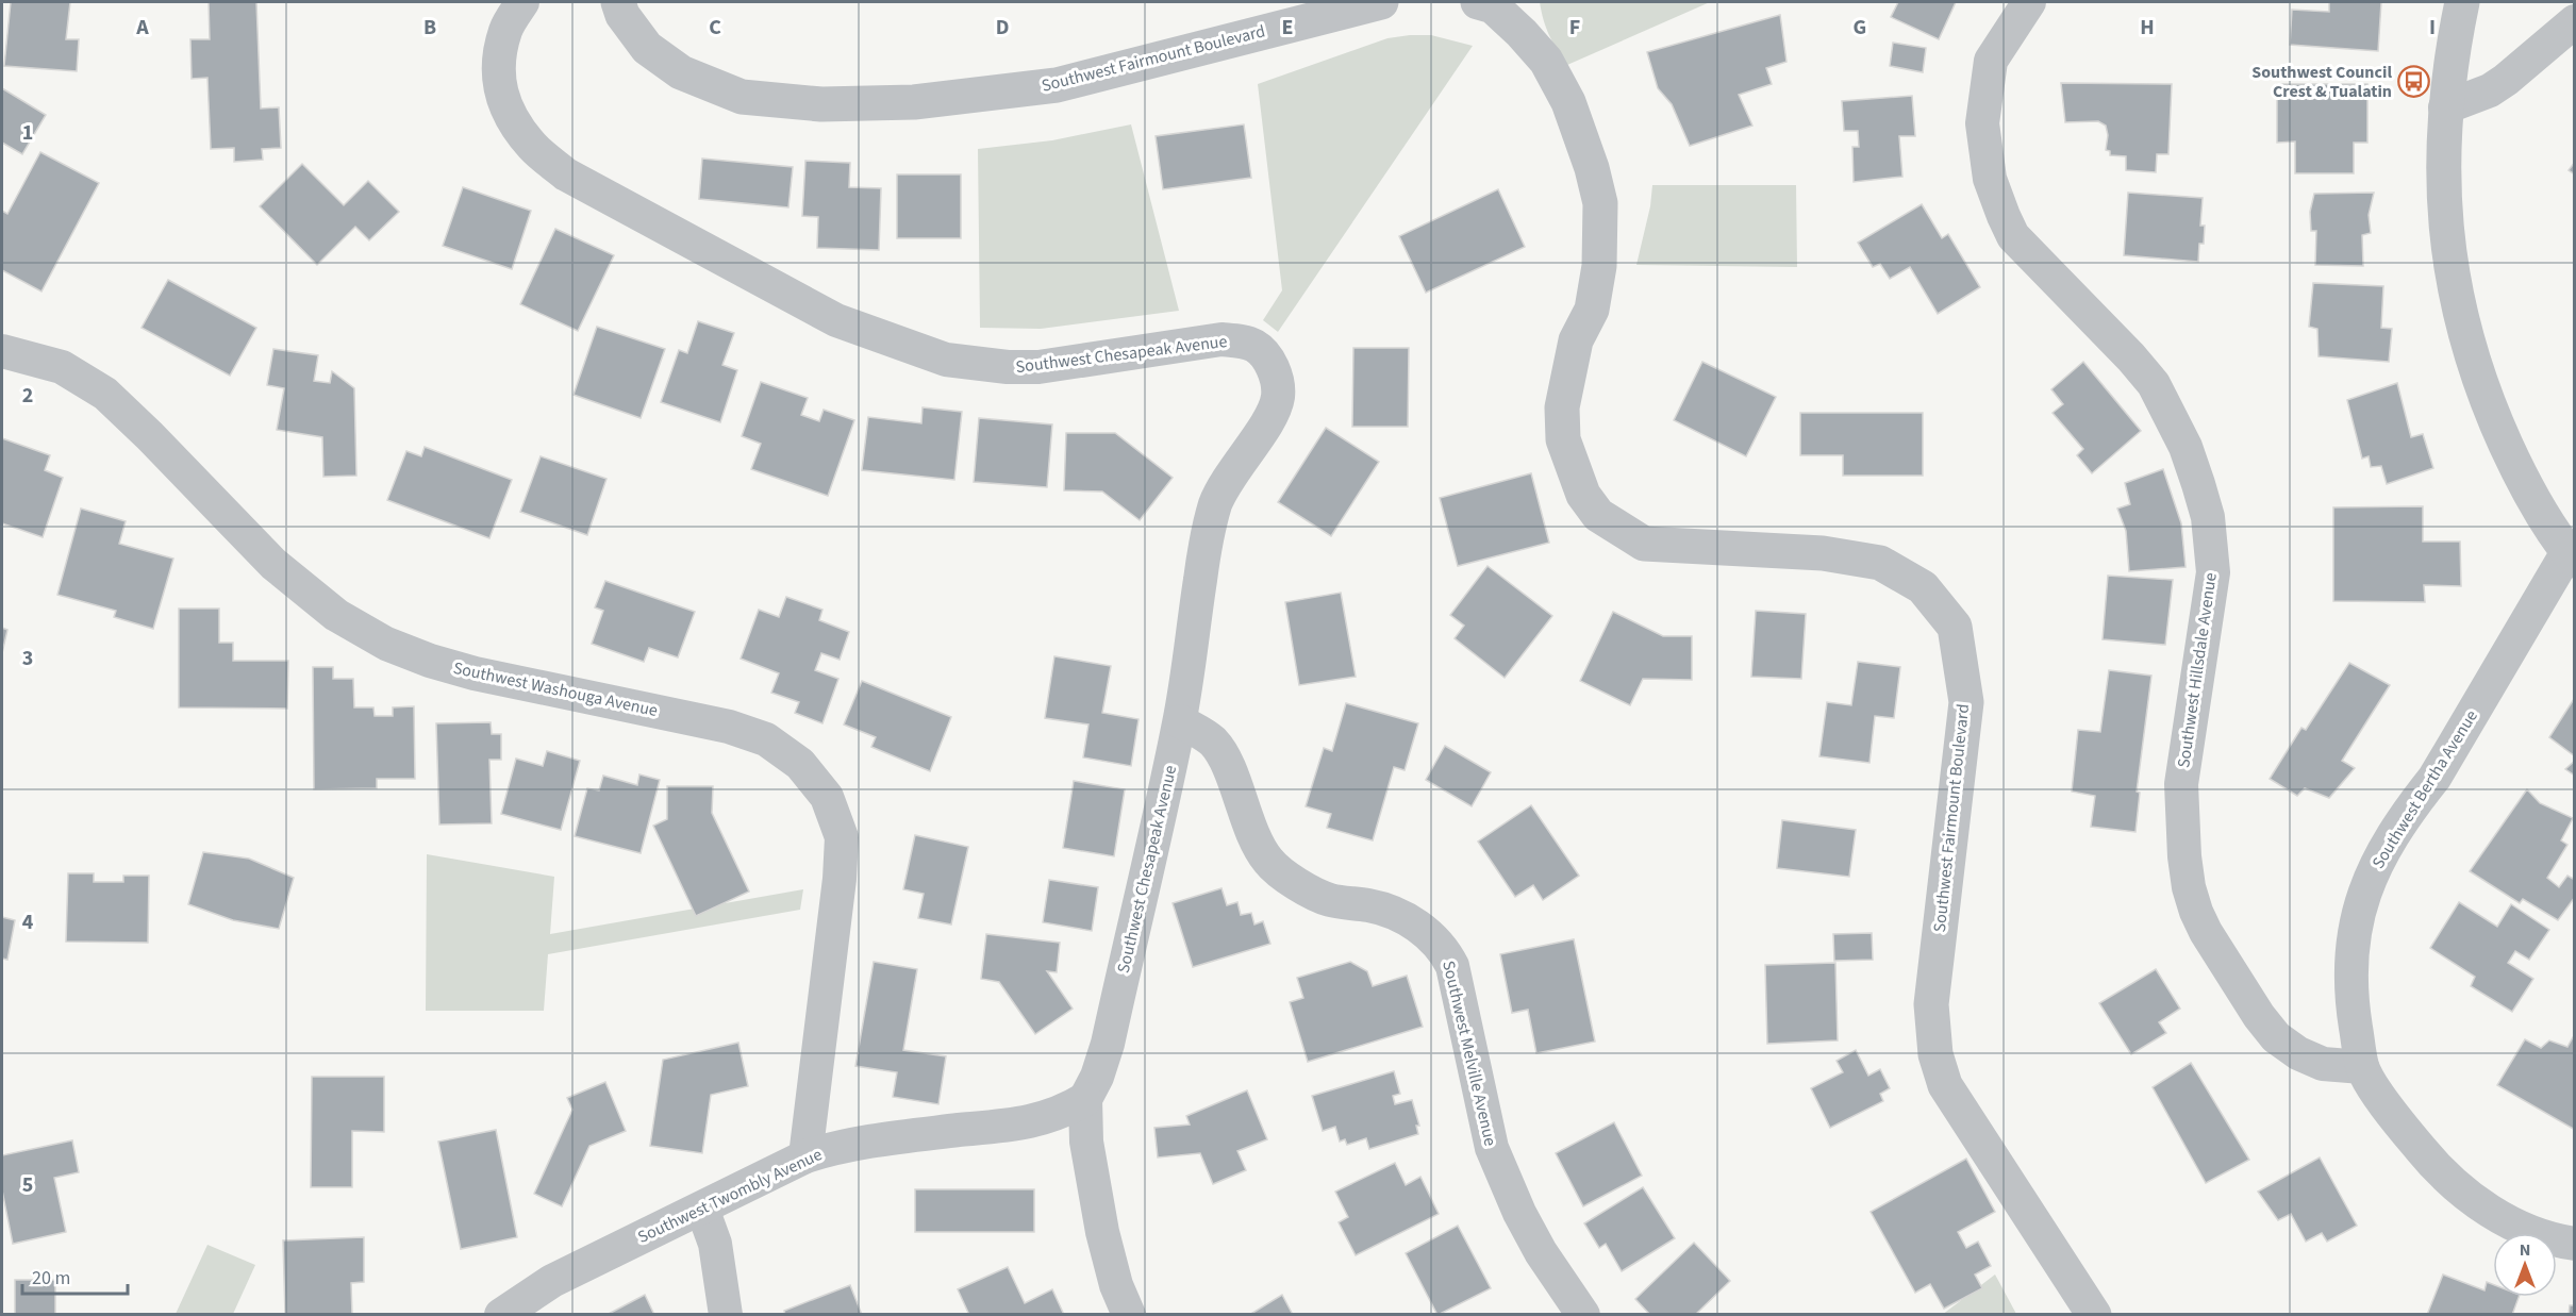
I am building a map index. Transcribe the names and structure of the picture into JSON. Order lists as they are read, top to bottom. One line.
{"streets":{"street":["Southwest Fairmount Boulevard","Southwest Chesapeak Avenue","Southwest Hillsdale Avenue","Southwest Washouga Avenue","Southwest Bertha Avenue","Southwest Melville Avenue","Southwest Twombly Avenue"]},"crossings":[["Southwest Chesapeak Avenue","Southwest Melville Avenue"],["Southwest Chesapeak Avenue","Southwest Twombly Avenue"],["Southwest Hillsdale Avenue","Southwest Bertha Avenue"],["Southwest Washouga Avenue","Southwest Twombly Avenue"]],"places":{"bus stop":["Southwest Council Crest & Tualatin"]},"scale_bar":"20 m","north":"top","grid":{"columns":["A","B","C","D","E","F","G","H","I"],"rows":["1","2","3","4","5"]}}
